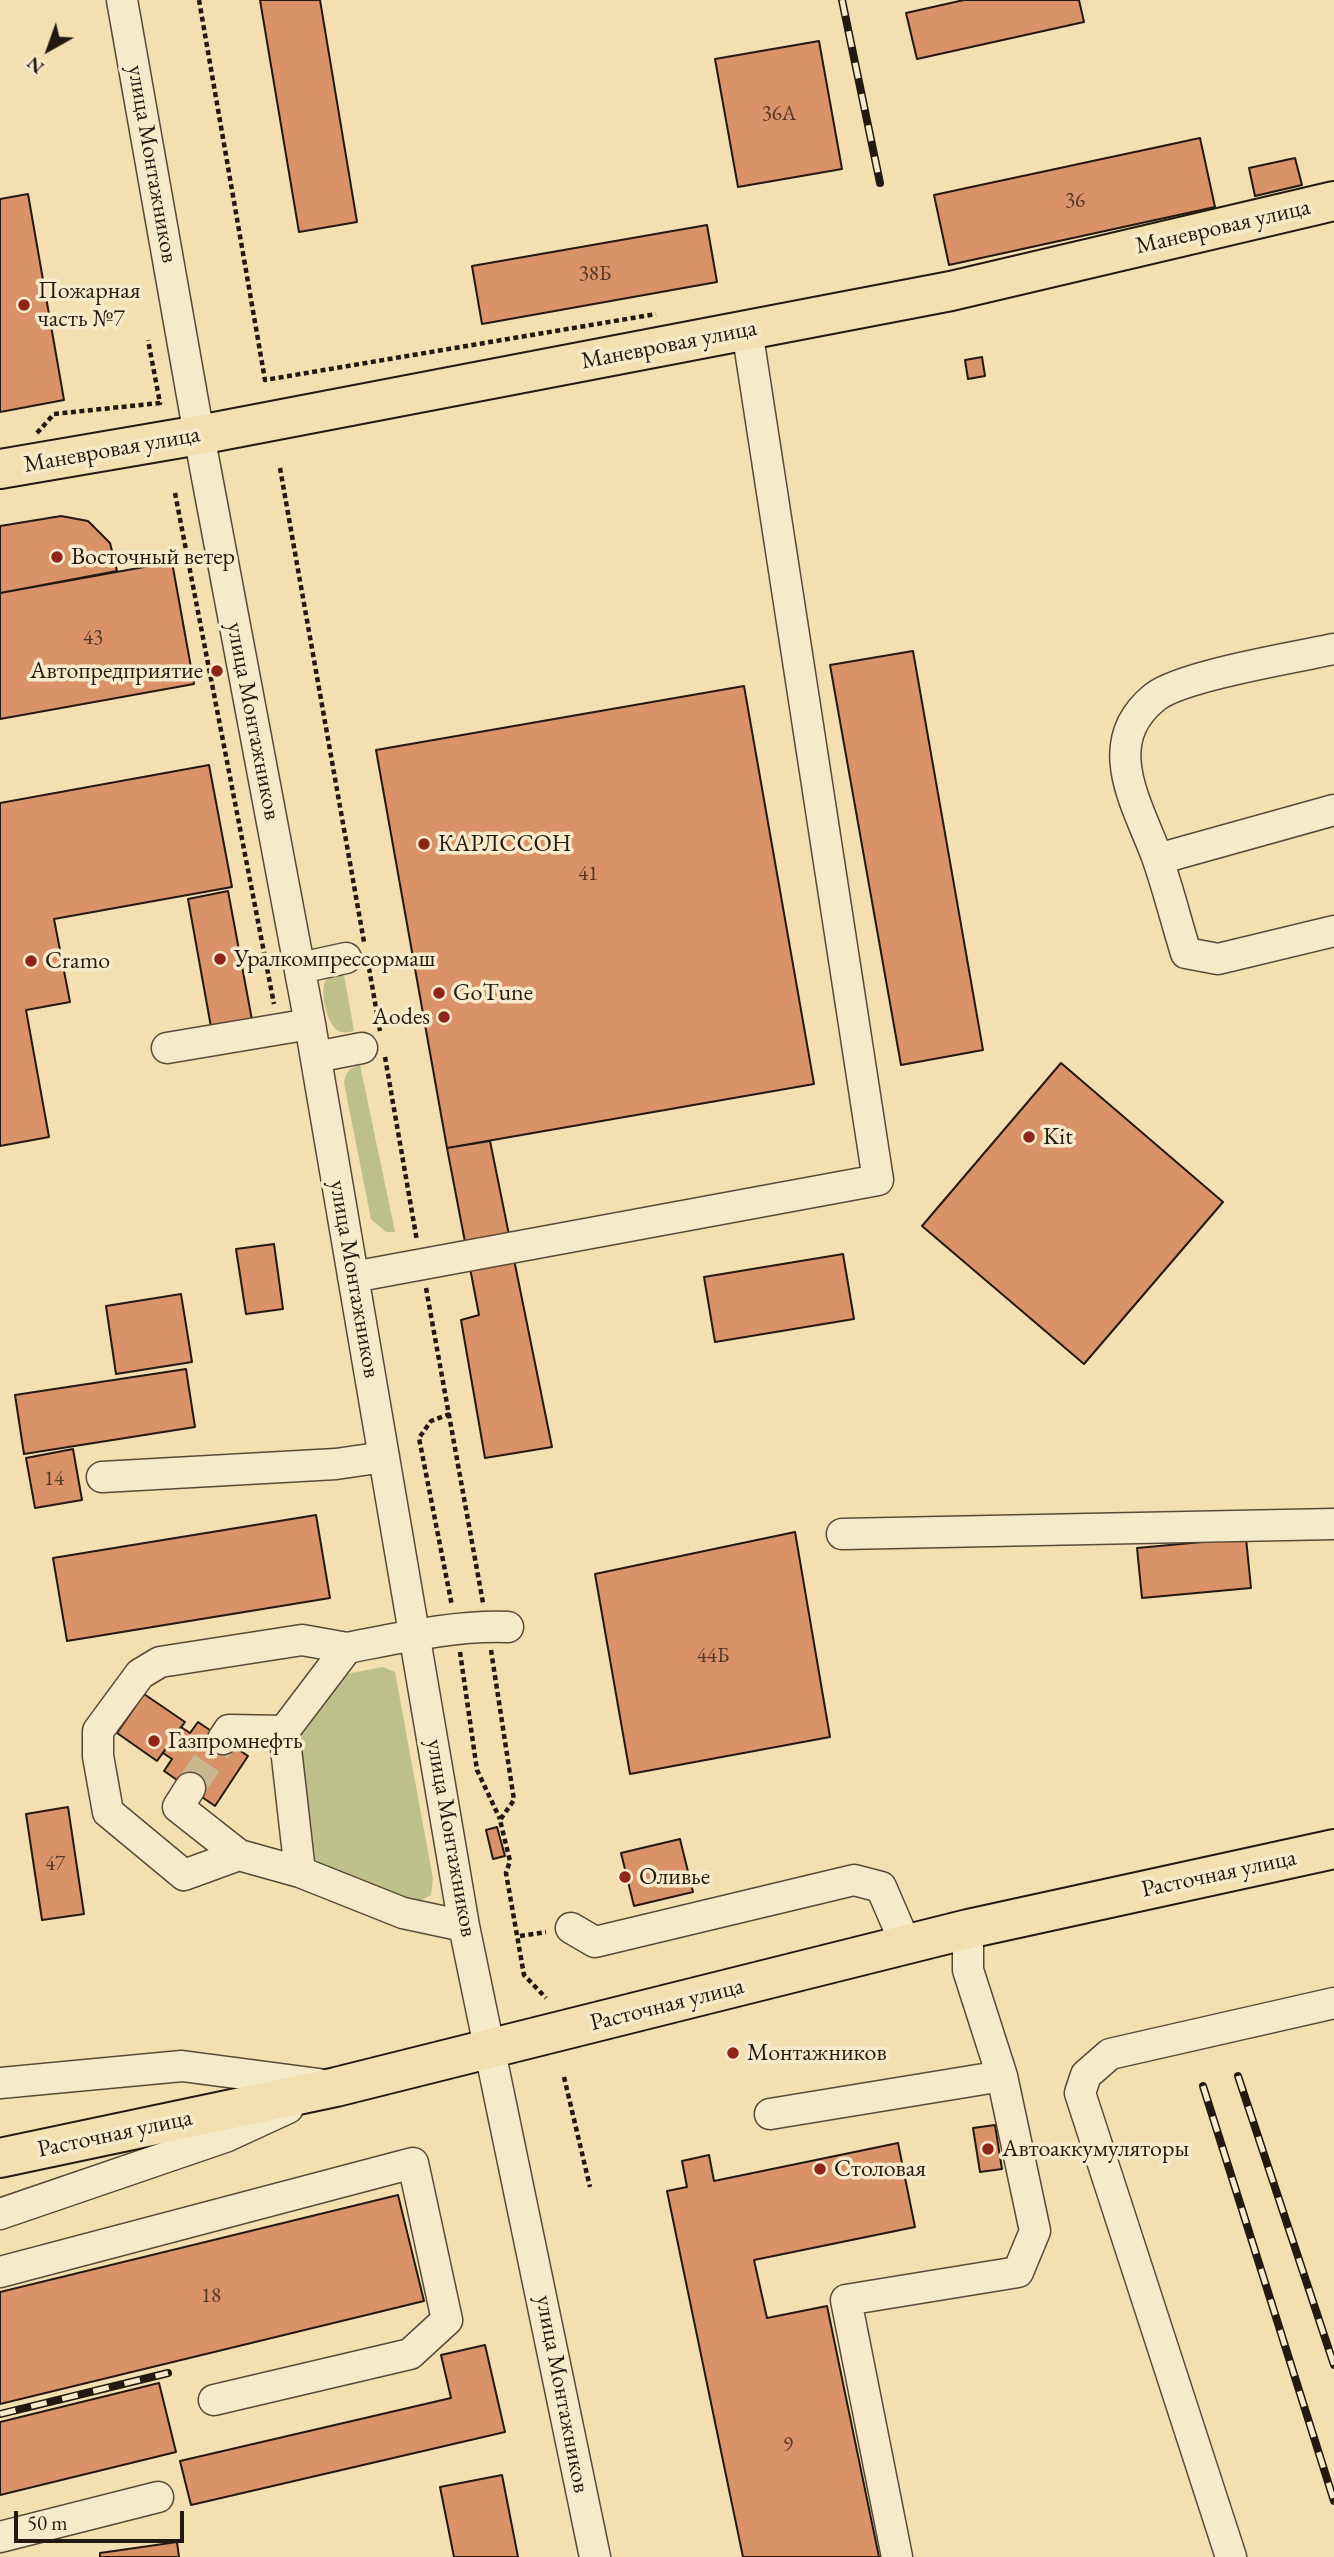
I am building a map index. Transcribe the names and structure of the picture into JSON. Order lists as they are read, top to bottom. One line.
{"streets":{"main road":["Маневровая улица","Расточная улица"],"street":["улица Монтажников"]},"crossings":[["улица Монтажников","Маневровая улица"],["улица Монтажников","Расточная улица"]],"places":["Пожарная часть №7","Восточный ветер","Автопредприятие","КАРЛССОН","Уралкомпрессормаш","Cramo","GoTune","Aodes","Kit","Газпромнефть","Оливье","Монтажников","Автоаккумуляторы","Столовая"],"house_numbers":["36А","36","38Б","43","41","14","44Б","47","18","9"],"scale_bar":"50 m","north":"bottom left"}
